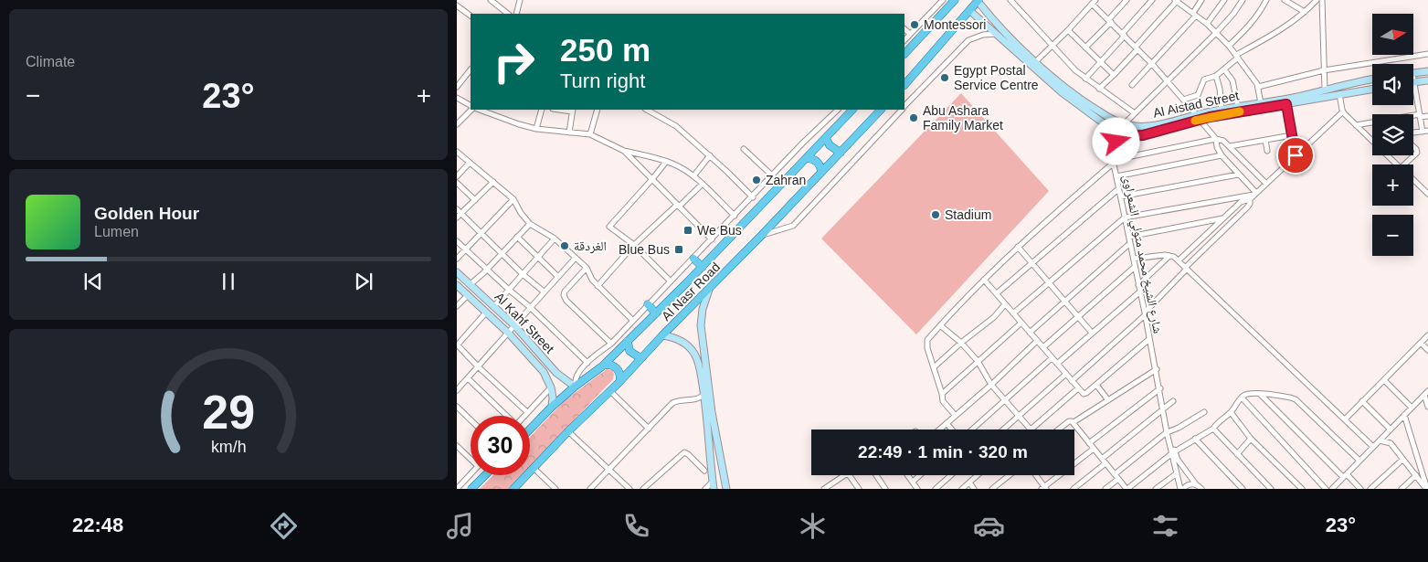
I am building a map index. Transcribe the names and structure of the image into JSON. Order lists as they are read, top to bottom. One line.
{"streets":{"main road":["Al Aistad Street","Al Nasr Road","Al Kahf Street"],"street":["شارع الشيخ محمد متولي الشعراوى"]},"crossings":[["Al Nasr Road","Al Kahf Street"]],"places":{"other":["Montessori","Egypt Postal Service Centre","Abu Ashara Family Market","Zahran","Stadium","الغردقة"],"transit":["We Bus","Blue Bus"]},"north":"right","page":{"tile":"Climate","map_buttons":["+","−"],"turn":["250 m","Turn right"],"heat":["−","23°","+"],"song":["Golden Hour","Lumen"],"limit":"30","trip":"22:49 · 1 min · 320 m","tabs":["22:48","23°"],"gauge":["29","km/h"]}}
